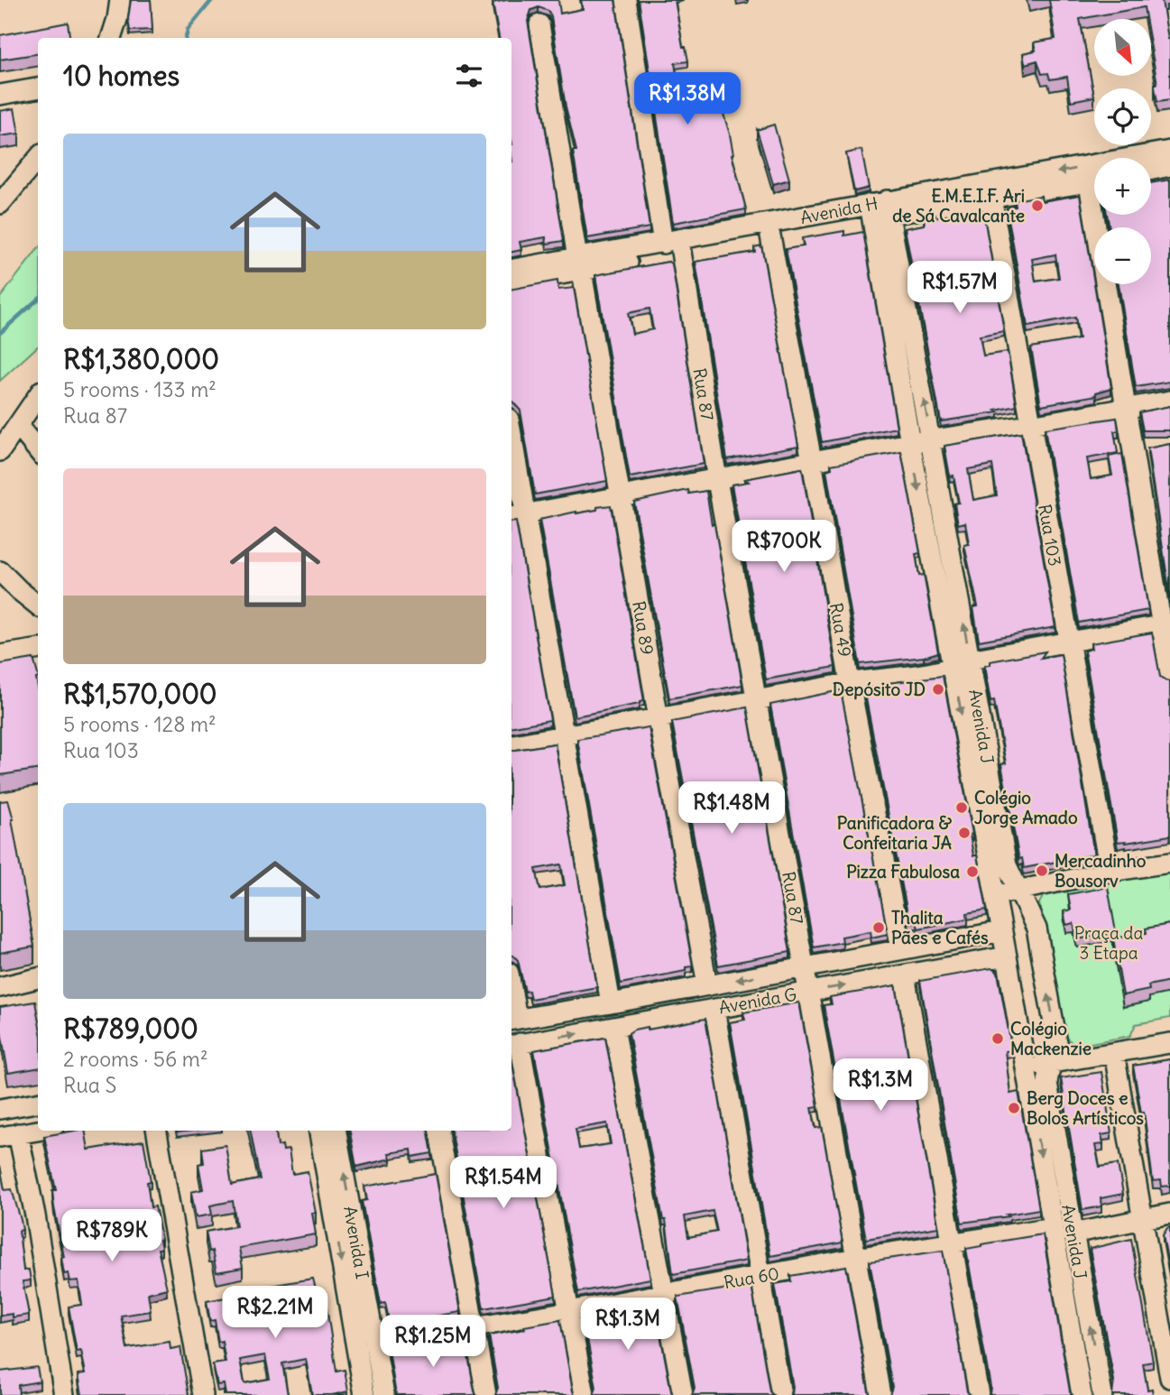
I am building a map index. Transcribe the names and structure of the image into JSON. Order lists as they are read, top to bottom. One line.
{"streets":{"street":["Avenida H","Rua 87","Rua 103","Rua 89","Rua 49","Avenida J","Avenida G","Avenida I","Rua 60"]},"crossings":[["Avenida H","Rua 87"],["Avenida H","Rua 103"],["Avenida H","Rua 89"],["Avenida H","Rua 49"],["Avenida H","Avenida J"],["Rua 87","Avenida G"],["Rua 87","Rua 60"],["Rua 89","Avenida G"],["Rua 49","Avenida G"],["Avenida J","Avenida G"],["Avenida J","Rua 60"],["Avenida I","Rua 60"]],"parks":["Praça da 3 Etapa"],"places":["E.M.E.I.F. Ari de Sá Cavalcante","Depósito JD","Colégio Jorge Amado","Panificadora & Confeitaria JA","Mercadinho Bousorv","Pizza Fabulosa","Thalita Pães e Cafés","Colégio Mackenzie","Berg Doces e Bolos Artísticos"],"north":"bottom right","page":{"map_buttons":["+","−"],"heading":"10 homes","price":["R$1.38M","R$1.57M","R$700K","R$1.48M","R$1.3M","R$1.54M","R$789K","R$2.21M","R$1.3M","R$1.25M"],"list":[{"name":"R$1,380,000","note":"5 rooms · 133 m² · Rua 87"},{"name":"R$1,570,000","note":"5 rooms · 128 m² · Rua 103"},{"name":"R$789,000","note":"2 rooms · 56 m² · Rua S"}]}}
